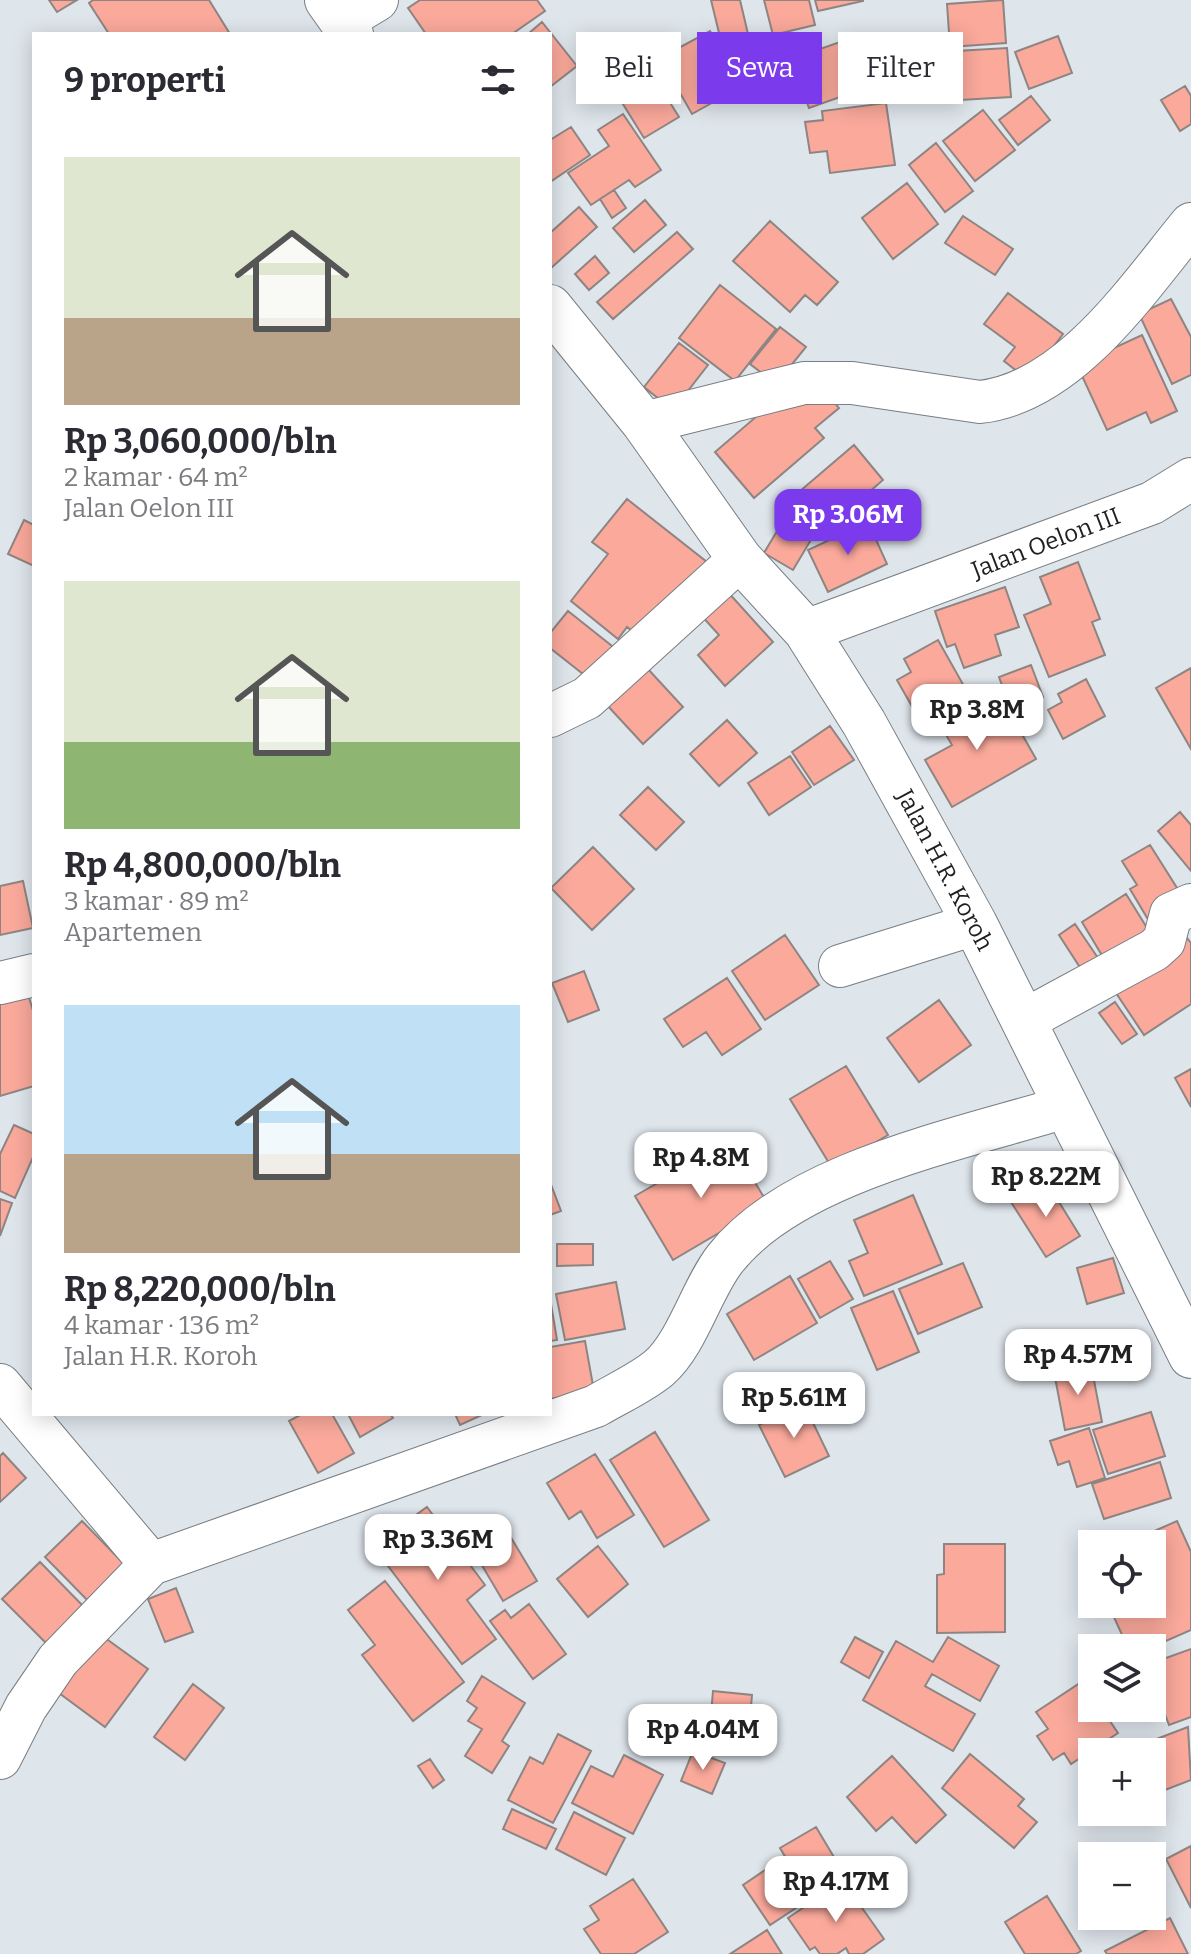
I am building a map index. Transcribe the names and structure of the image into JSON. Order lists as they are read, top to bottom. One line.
{"streets":{"main road":["Jalan H.R. Koroh"],"street":["Jalan Oelon III"]},"crossings":[["Jalan Oelon III","Jalan H.R. Koroh"]],"page":{"chip":["Beli","Sewa","Filter"],"heading":"9 properti","list":[{"name":"Rp 3,060,000/bln","note":"2 kamar · 64 m² · Jalan Oelon III"},{"name":"Rp 4,800,000/bln","note":"3 kamar · 89 m² · Apartemen"},{"name":"Rp 8,220,000/bln","note":"4 kamar · 136 m² · Jalan H.R. Koroh"}],"price":["Rp 3.06M","Rp 3.8M","Rp 4.8M","Rp 8.22M","Rp 4.57M","Rp 5.61M","Rp 3.36M","Rp 4.04M","Rp 4.17M"],"map_buttons":["+","−"]}}
